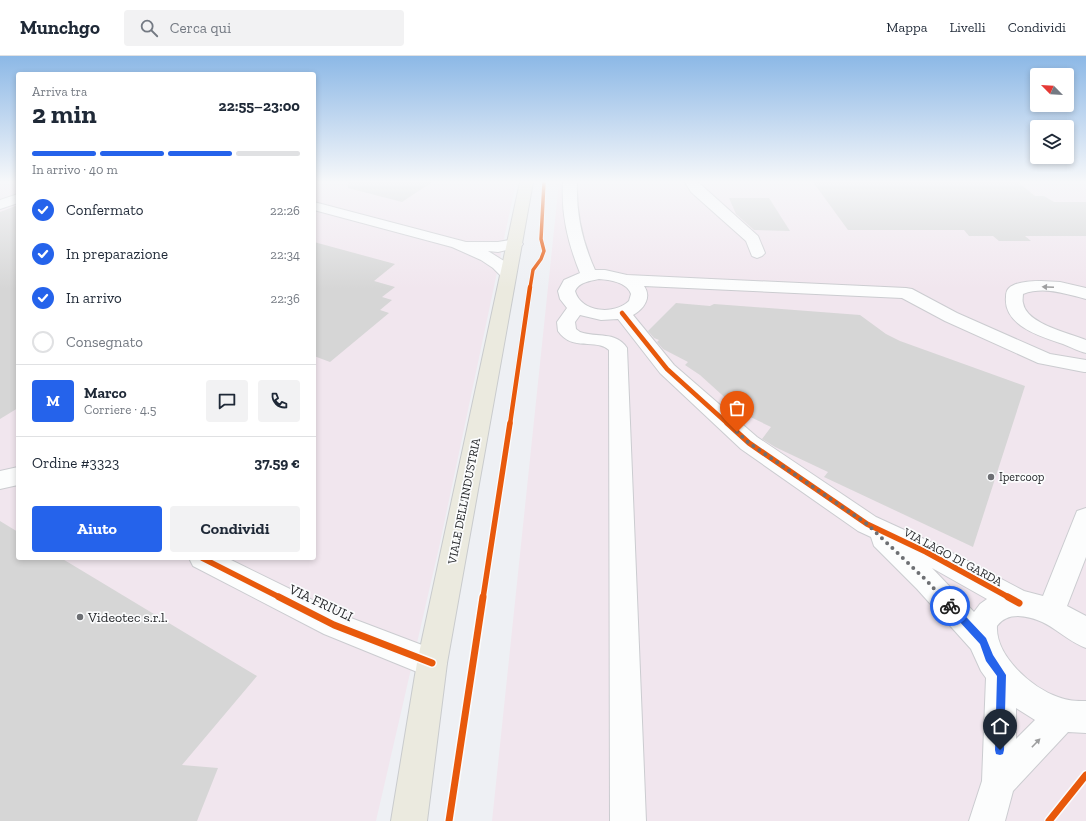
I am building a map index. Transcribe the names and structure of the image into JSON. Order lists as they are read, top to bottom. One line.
{"streets":{"main road":["VIALE DELL'INDUSTRIA"],"street":["VIA LAGO DI GARDA","VIA FRIULI"]},"crossings":[["VIALE DELL'INDUSTRIA","VIA FRIULI"]],"places":["Ipercoop","Videotec s.r.l."],"north":"top left","page":{"header":"Munchgo","search":"Cerca qui","nav":["Mappa","Livelli","Condividi"],"heading":["2 min","Arriva tra","22:55–23:00"],"panel":["Marco","Corriere · 4.5","Ordine #3323","37.59 €"],"bar":"In arrivo · 40 m","list":[["Confermato","22:26"],["In preparazione","22:34"],["In arrivo","22:36"],"Consegnato"],"round":"M","buttons":["Aiuto","Condividi"]}}
